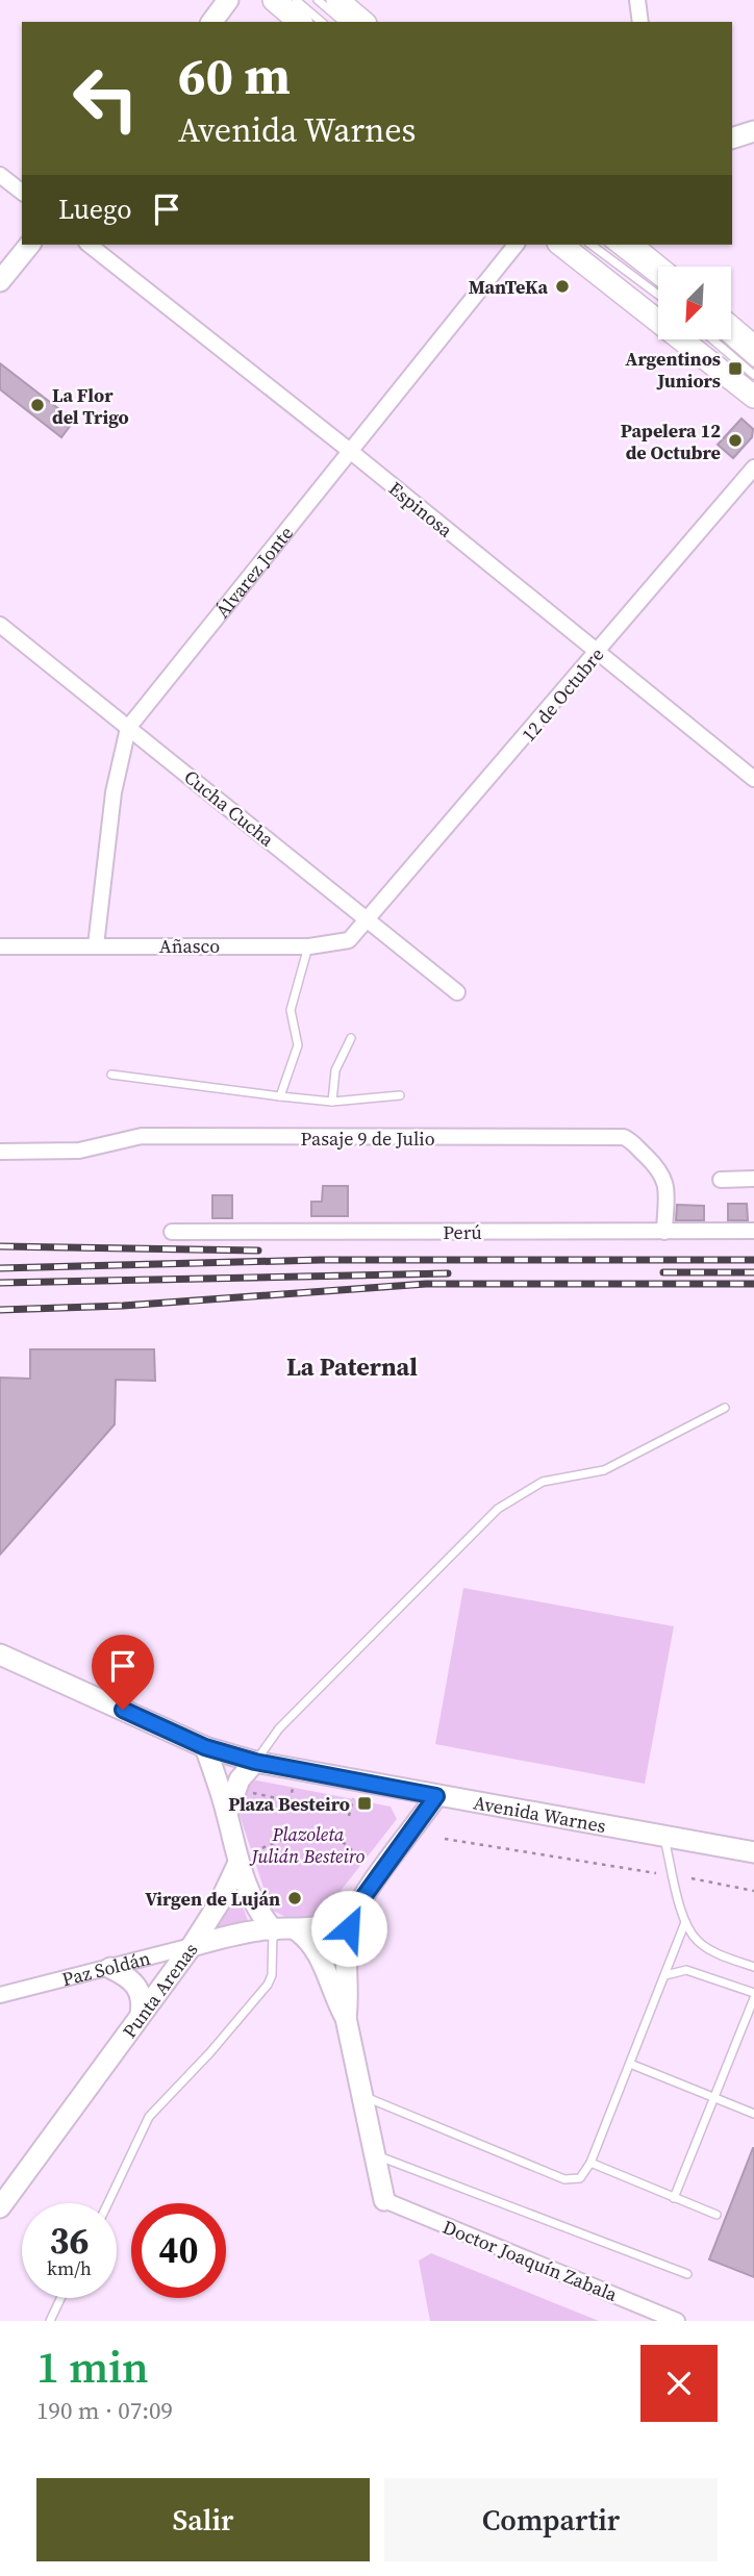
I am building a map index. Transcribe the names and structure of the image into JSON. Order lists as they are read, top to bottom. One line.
{"streets":{"street":["Espinosa","Álvarez Jonte","12 de Octubre","Cucha Cucha","Añasco","Pasaje 9 de Julio","Perú","Avenida Warnes","Paz Soldán","Punta Arenas","Doctor Joaquín Zabala"]},"crossings":[["Espinosa","Álvarez Jonte"],["Espinosa","12 de Octubre"],["Álvarez Jonte","Cucha Cucha"],["Álvarez Jonte","Añasco"],["12 de Octubre","Cucha Cucha"],["12 de Octubre","Añasco"],["Cucha Cucha","Añasco"],["Pasaje 9 de Julio","Perú"],["Paz Soldán","Punta Arenas"]],"districts":["La Paternal"],"parks":["Plazoleta Julián Besteiro"],"places":{"other":["ManTeKa","La Flor del Trigo","Papelera 12 de Octubre","Virgen de Luján"],"transit":["Argentinos Juniors","Plaza Besteiro"]},"north":"bottom left","page":{"turn":["60 m","Avenida Warnes"],"then":"Luego","speed":"36 km/h","limit":"40","heading":["1 min","190 m · 07:09"],"buttons":["Salir","Compartir"]}}
